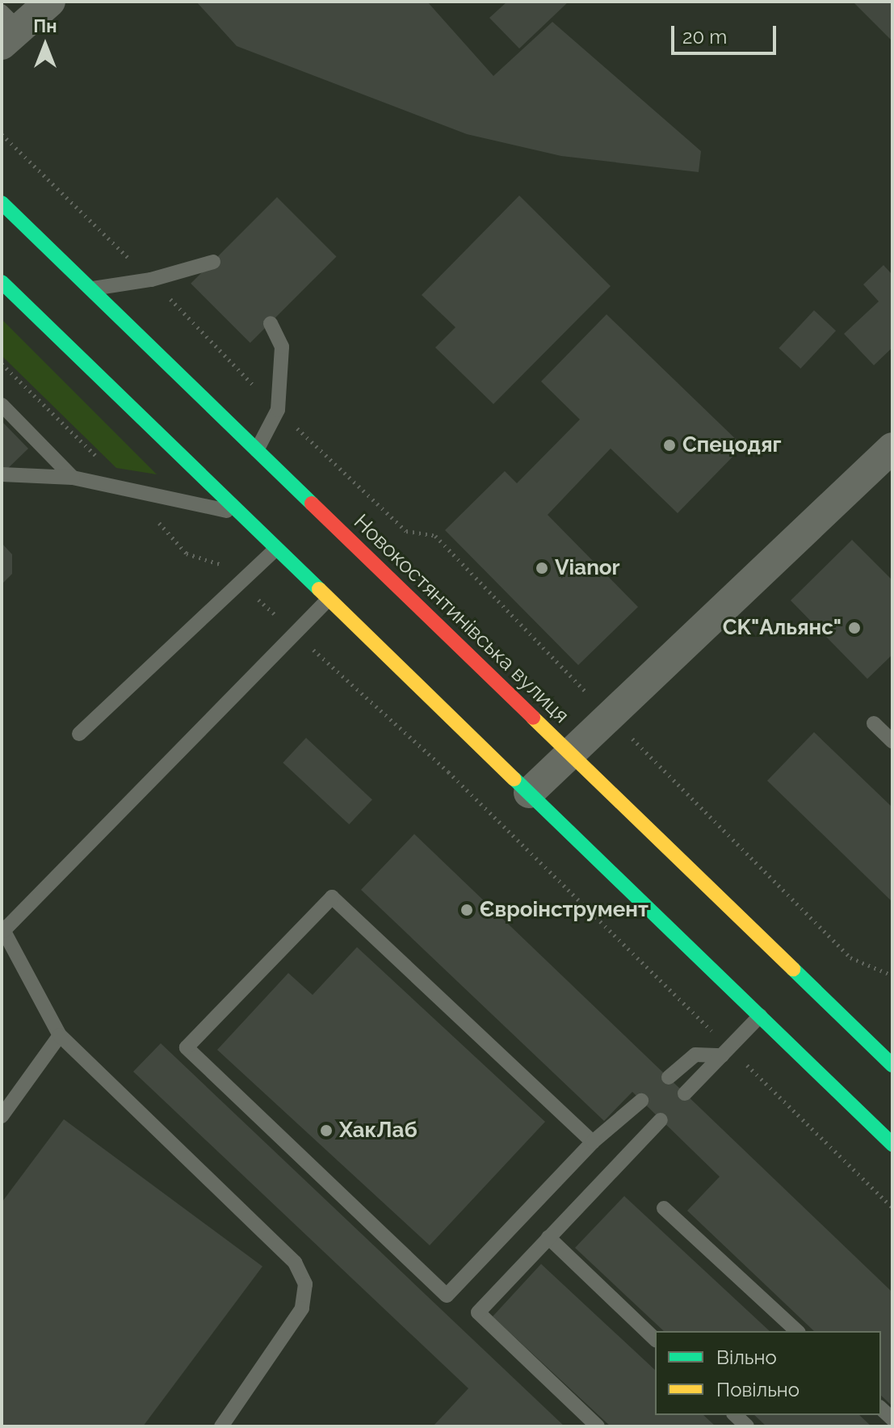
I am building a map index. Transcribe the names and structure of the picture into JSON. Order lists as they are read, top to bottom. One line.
{"streets":{"main road":["Новокостянтинівська вулиця"]},"places":["Спецодяг","Vianor","CK\"Альянс\"","Євроiнструмент","ХакЛаб"],"legend":["Вільно","Повільно"],"scale_bar":"20 m","north":"top"}
